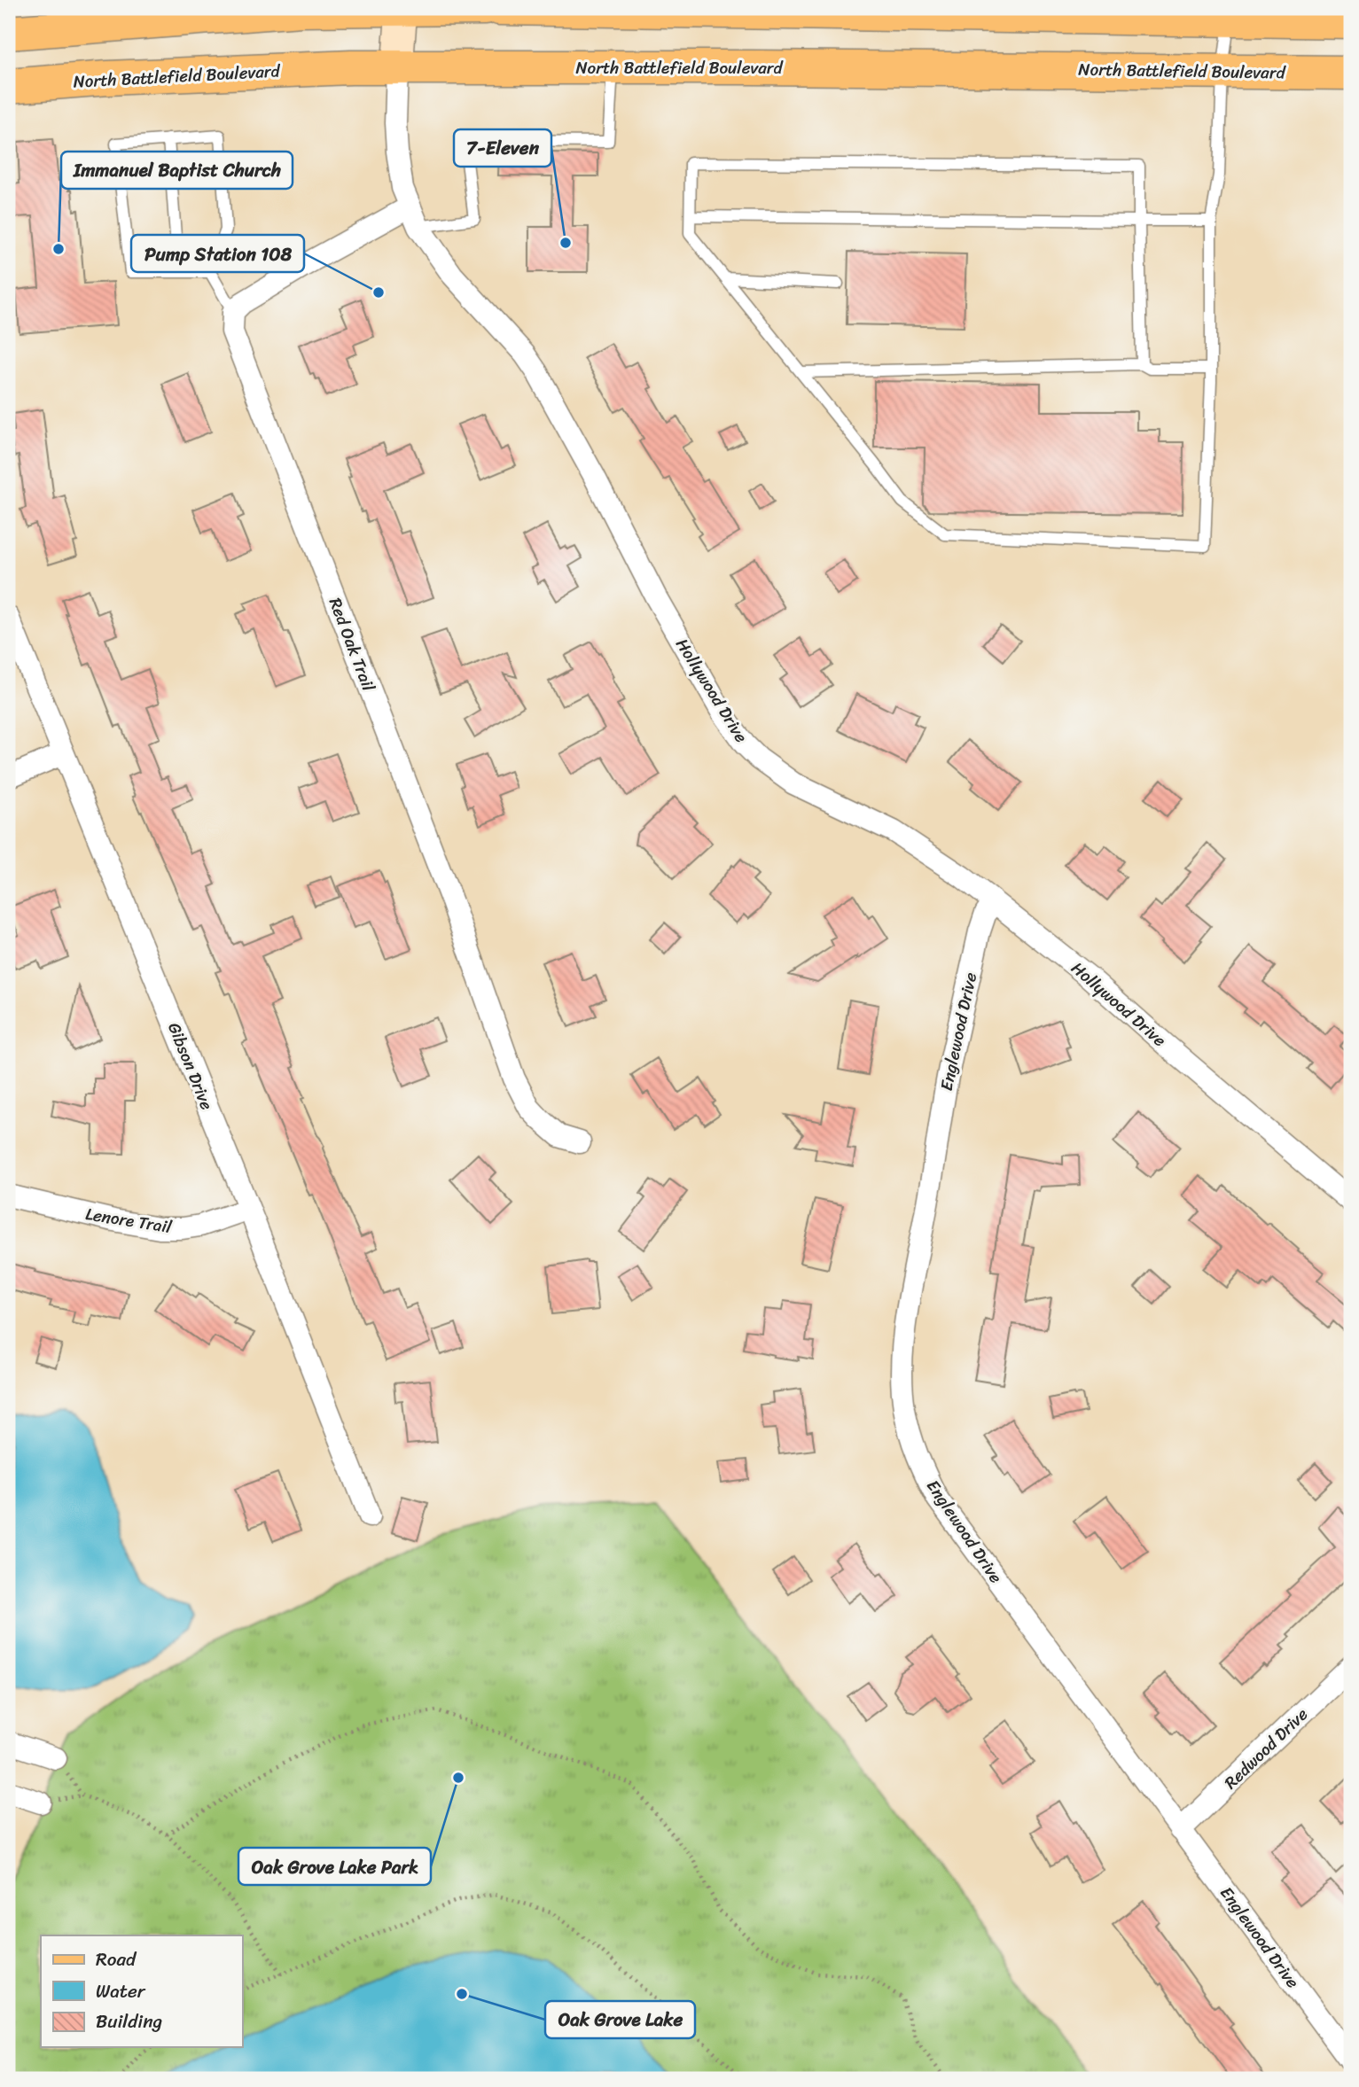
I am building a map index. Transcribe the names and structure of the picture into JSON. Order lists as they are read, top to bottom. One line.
{"streets":{"main road":["North Battlefield Boulevard"],"street":["Red Oak Trail","Hollywood Drive","Englewood Drive","Gibson Drive","Lenore Trail","Redwood Drive"]},"crossings":[["North Battlefield Boulevard","Hollywood Drive"],["Hollywood Drive","Englewood Drive"],["Englewood Drive","Redwood Drive"],["Gibson Drive","Lenore Trail"]],"places":["7-Eleven","Immanuel Baptist Church","Pump Station 108","Oak Grove Lake Park","Oak Grove Lake"],"legend":["Road","Water","Building"]}
